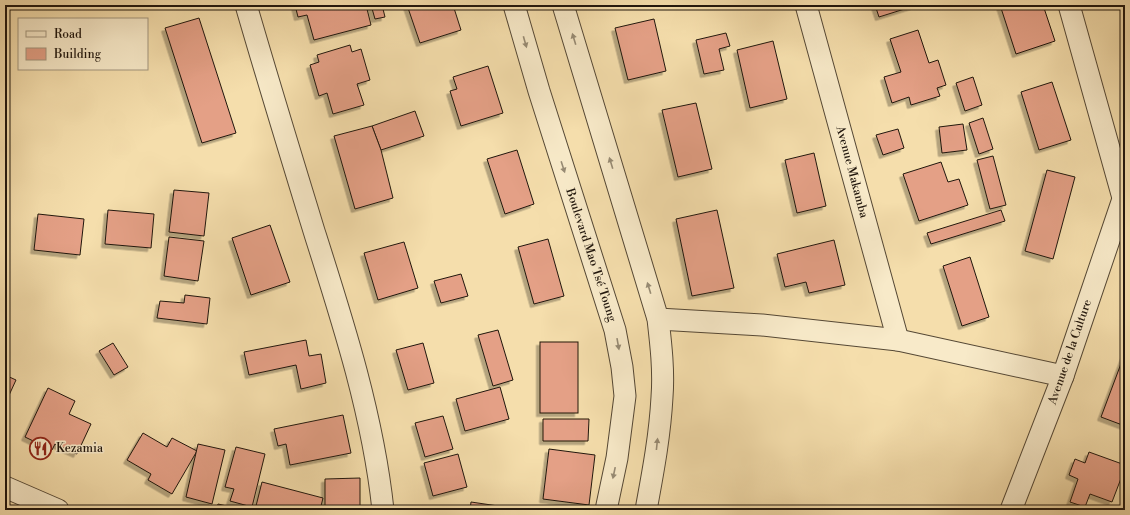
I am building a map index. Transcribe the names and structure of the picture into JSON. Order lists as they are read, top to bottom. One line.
{"streets":{"street":["Avenue Makamba","Boulevard Mao Tsé Toung","Avenue de la Culture"]},"places":{"restaurant":["Kezamia"]},"legend":["Road","Building"]}
